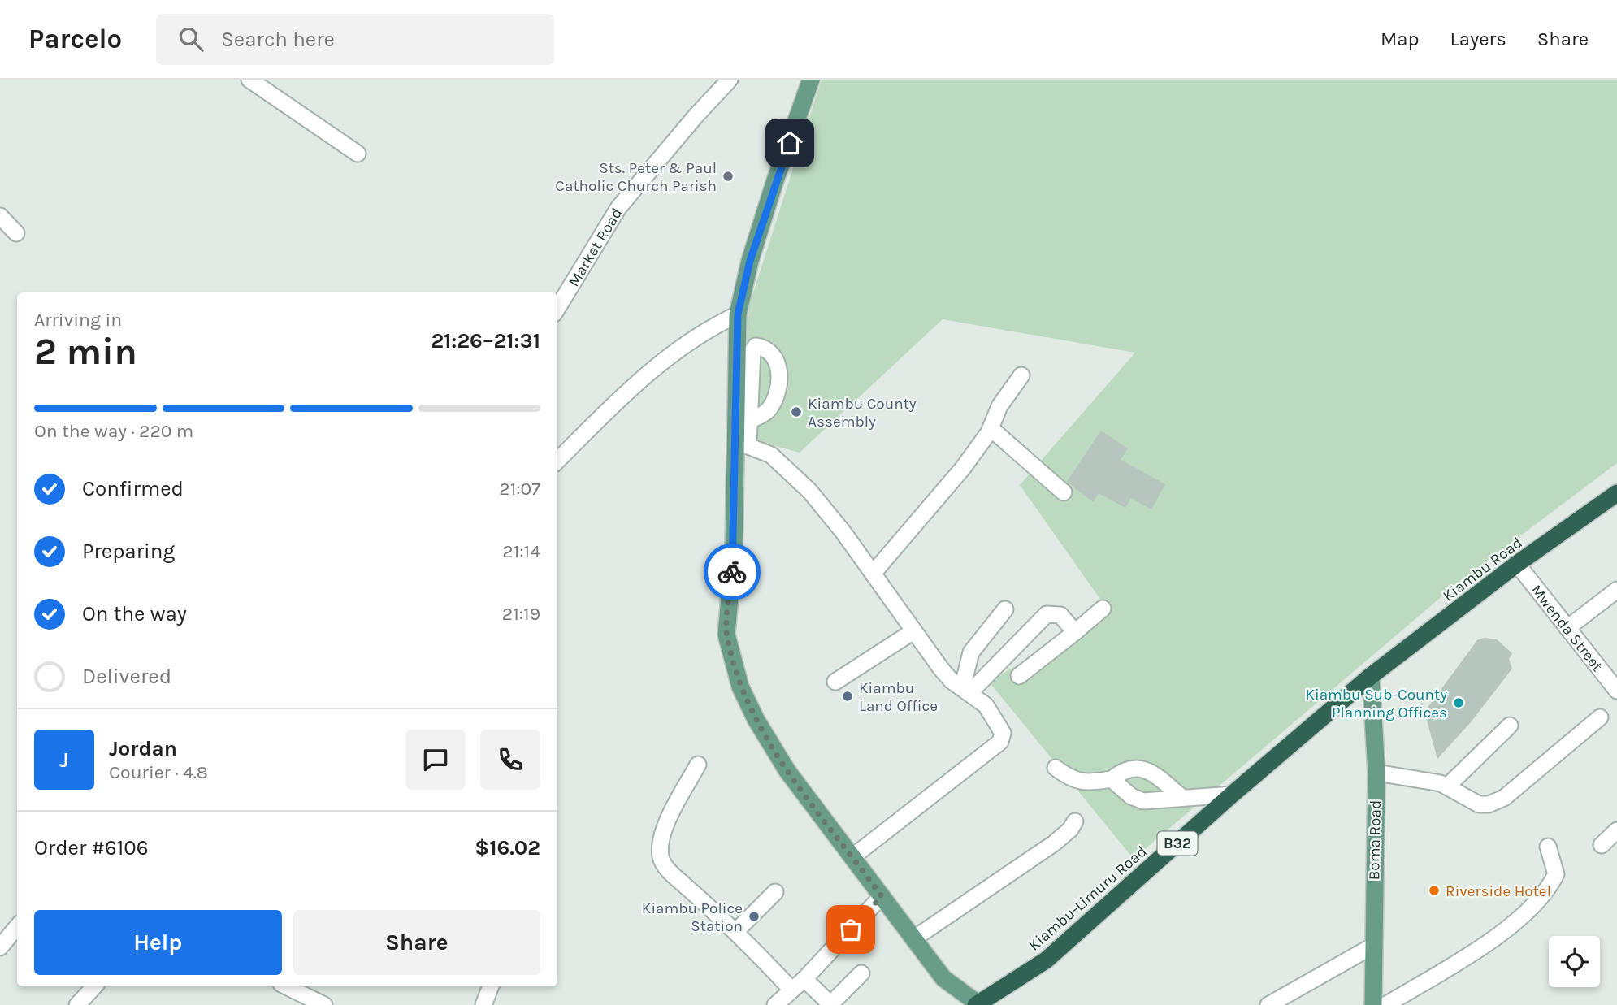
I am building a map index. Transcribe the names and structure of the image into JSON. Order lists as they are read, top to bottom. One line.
{"streets":{"highway":["Kiambu Road","B32","Kiambu-Limuru Road"],"main road":["Boma Road"],"street":["Market Road","Mwenda Street"]},"crossings":[["Kiambu Road","Mwenda Street"],["Kiambu Road","Boma Road"],["Kiambu Road","Kiambu-Limuru Road"],["Boma Road","Kiambu-Limuru Road"]],"places":["Sts. Peter & Paul Catholic Church Parish","Kiambu County Assembly","Kiambu Land Office","Kiambu Sub-County Planning Offices","Riverside Hotel","Kiambu Police Station"],"page":{"header":"Parcelo","search":"Search here","nav":["Map","Layers","Share"],"heading":["2 min","Arriving in","21:26–21:31"],"panel":["Jordan","Courier · 4.8","Order #6106","$16.02"],"bar":"On the way · 220 m","list":[["Confirmed","21:07"],["Preparing","21:14"],["On the way","21:19"],"Delivered"],"round":"J","buttons":["Help","Share"]}}
